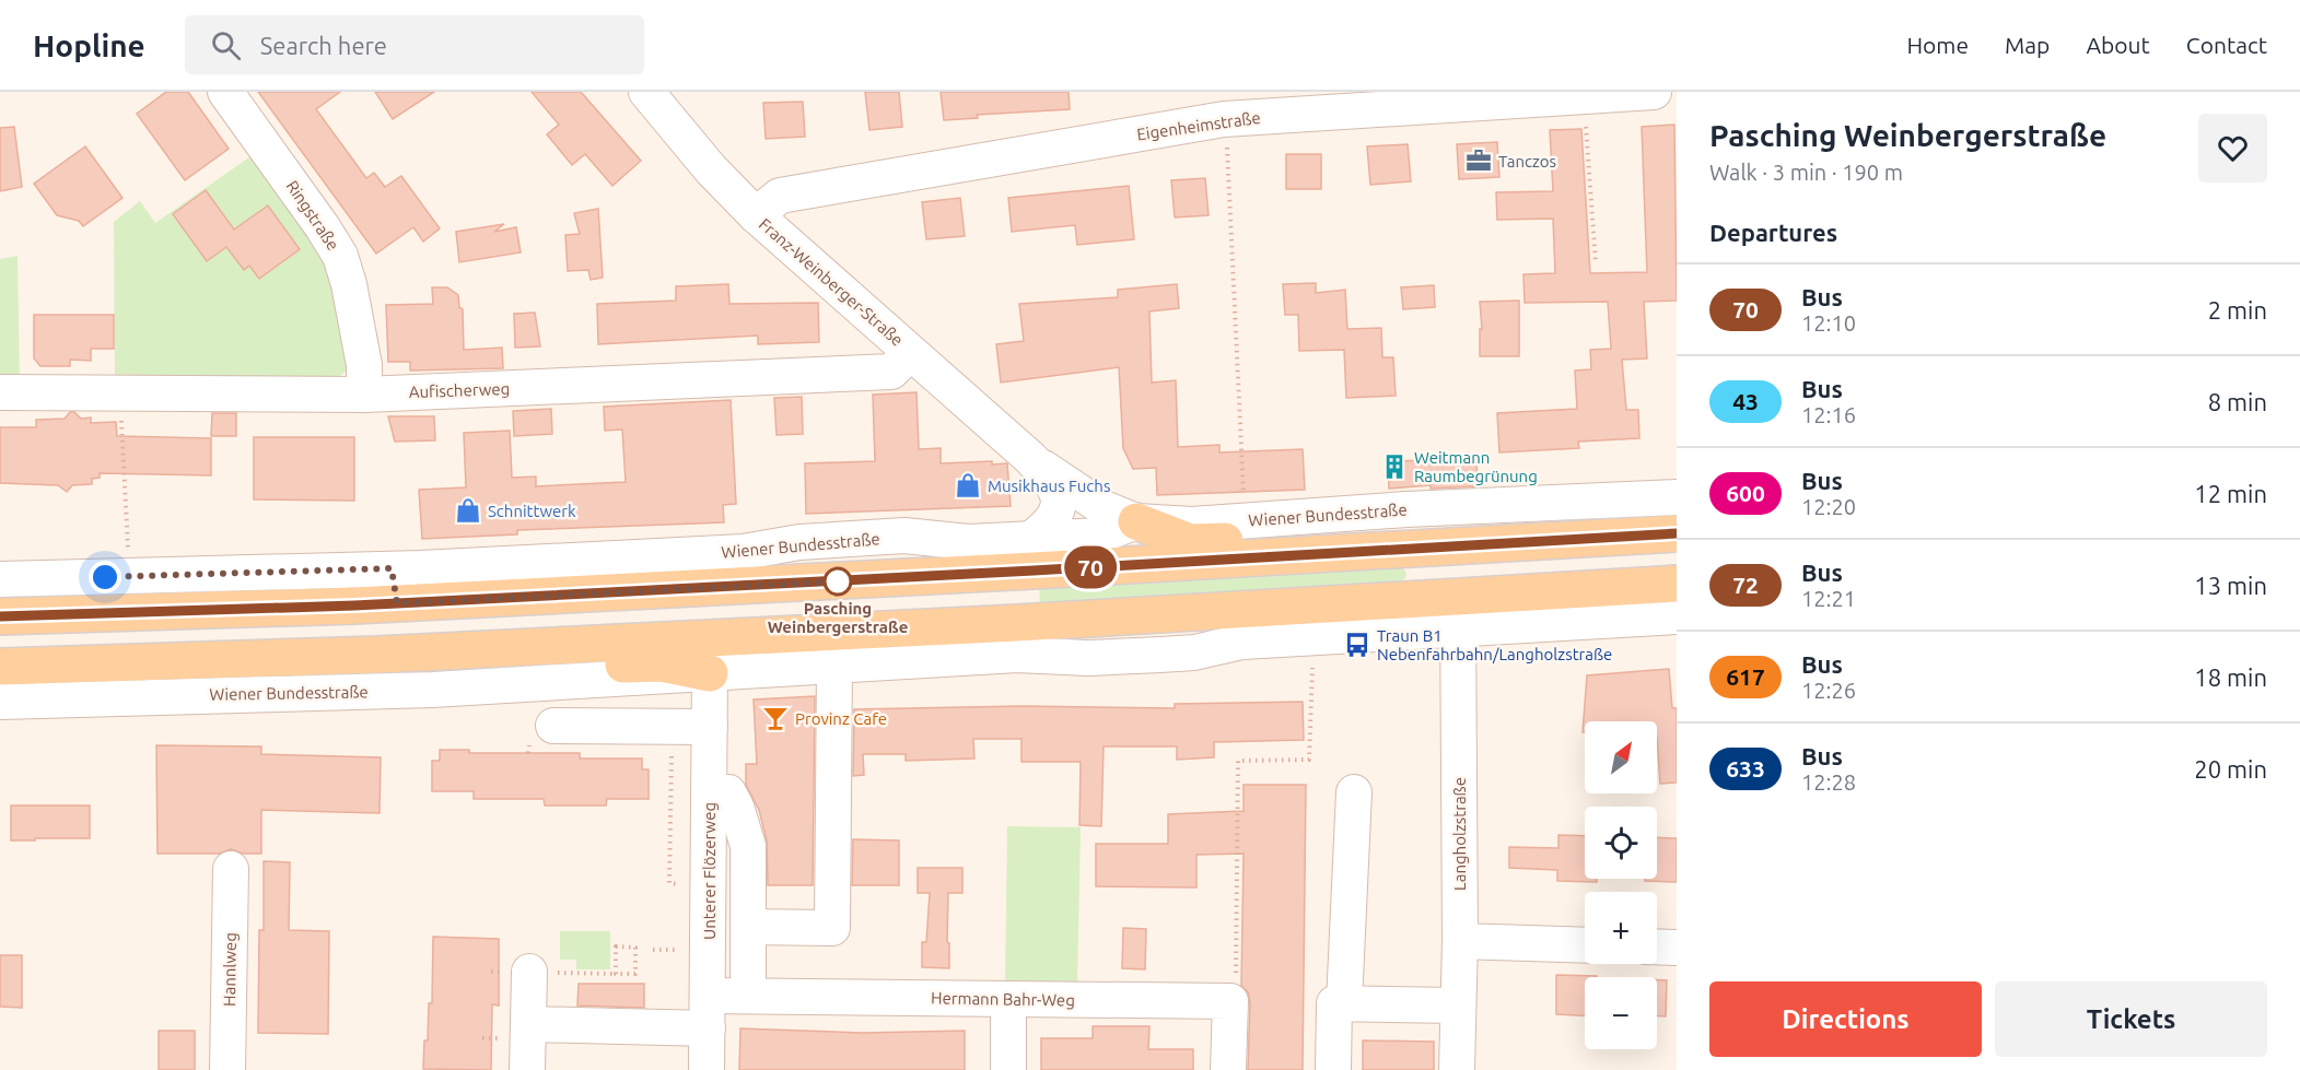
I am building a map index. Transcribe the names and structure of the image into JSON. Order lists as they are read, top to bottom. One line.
{"streets":{"main road":["Wiener Bundesstraße"],"street":["Eigenheimstraße","Ringstraße","Franz-Weinberger-Straße","Aufischerweg","Langholzstraße","Unterer Flözerweg","Hannlweg","Hermann Bahr-Weg"]},"crossings":[["Eigenheimstraße","Franz-Weinberger-Straße"],["Ringstraße","Aufischerweg"],["Franz-Weinberger-Straße","Aufischerweg"],["Franz-Weinberger-Straße","Wiener Bundesstraße"],["Wiener Bundesstraße","Langholzstraße"],["Wiener Bundesstraße","Unterer Flözerweg"],["Unterer Flözerweg","Hermann Bahr-Weg"]],"places":{"office":["Tanczos"],"building":["Weitmann Raumbegrünung"],"shop":["Musikhaus Fuchs","Schnittwerk"],"other":["Pasching Weinbergerstraße"],"bus stop":["Traun B1 Nebenfahrbahn/Langholzstraße"],"bar":["Provinz Cafe"]},"lines":["bus line 70"],"north":"top right","page":{"header":"Hopline","search":"Search here","nav":["Home","Map","About","Contact"],"on_map":"70","heading":[["Pasching Weinbergerstraße","Walk · 3 min · 190 m"],"Departures"],"list":[{"mark":"70","name":"Bus","note":"12:10","value":"2 min"},{"mark":"43","name":"Bus","note":"12:16","value":"8 min"},{"mark":"600","name":"Bus","note":"12:20","value":"12 min"},{"mark":"72","name":"Bus","note":"12:21","value":"13 min"},{"mark":"617","name":"Bus","note":"12:26","value":"18 min"},{"mark":"633","name":"Bus","note":"12:28","value":"20 min"}],"map_buttons":["+","−"],"buttons":["Directions","Tickets"]}}
